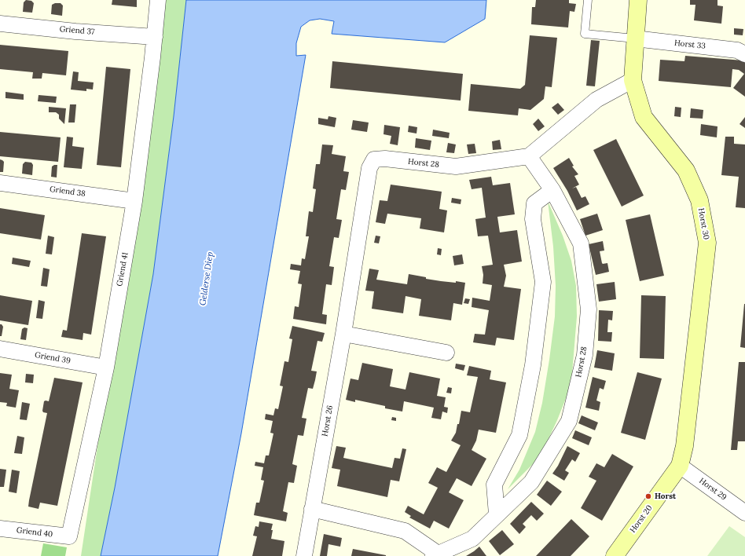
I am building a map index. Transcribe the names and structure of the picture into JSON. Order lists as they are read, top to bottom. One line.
{"streets":{"street":["Griend 37","Horst 33","Horst 28","Griend 38","Horst 30","Griend 41","Griend 39","Horst 26","Horst 29","Horst 20","Griend 40"]},"crossings":[["Griend 37","Griend 41"],["Horst 33","Horst 30"],["Horst 28","Horst 26"],["Griend 38","Griend 41"],["Horst 30","Horst 29"],["Horst 30","Horst 20"],["Griend 41","Griend 39"],["Griend 41","Griend 40"],["Horst 29","Horst 20"]],"water":["Gelderse Diep"],"places":["Horst"]}
